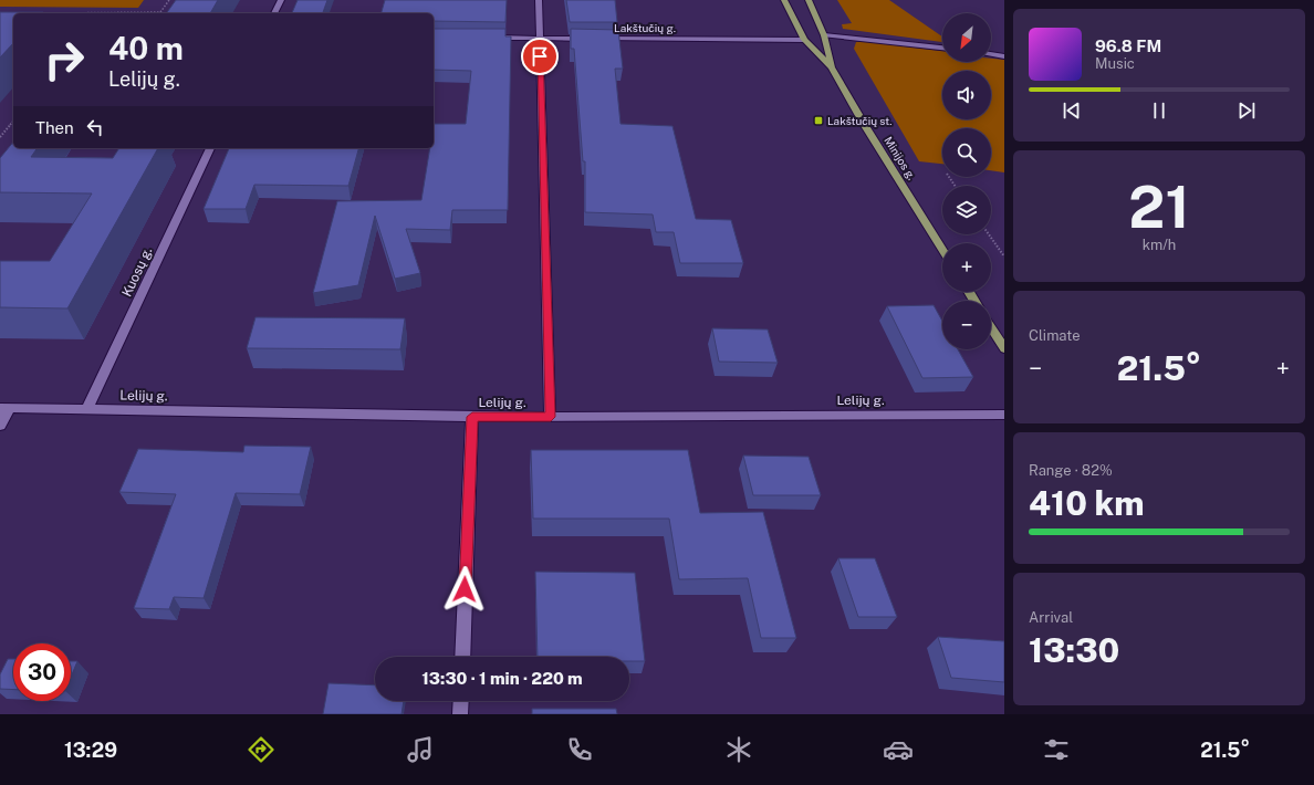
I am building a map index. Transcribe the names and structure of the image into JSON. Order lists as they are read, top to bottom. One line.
{"streets":{"main road":["Minijos g."],"street":["Lakštučių g.","Kuosų g.","Lelijų g."]},"crossings":[["Lakštučių g.","Minijos g."],["Kuosų g.","Lelijų g."]],"places":{"transit":["Lakštučių st."]},"north":"bottom left","page":{"map_buttons":["+","−"],"turn":["40 m","Lelijų g."],"song":["96.8 FM","Music"],"then":"Then","tile":[["21","km/h"],"Climate",["Range · 82%","410 km"],["Arrival","13:30"]],"heat":["−","21.5°","+"],"limit":"30","trip":"13:30 · 1 min · 220 m","tabs":["13:29","21.5°"]}}
